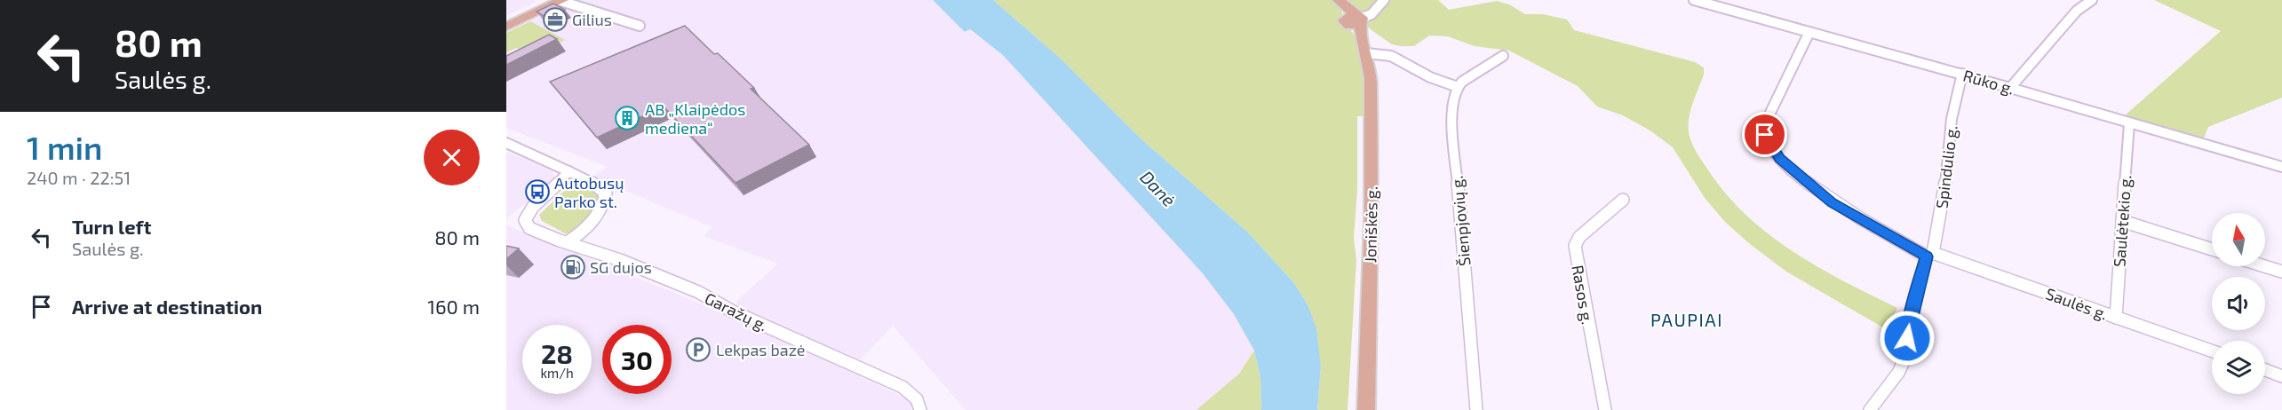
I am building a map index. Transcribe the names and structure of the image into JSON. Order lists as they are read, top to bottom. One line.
{"streets":{"main road":["Joniškės g."],"street":["Rūko g.","Spindulio g.","Šienpjovių g.","Saulėtekio g.","Rasos g.","Saulės g.","Garažų g."]},"crossings":[["Rūko g.","Spindulio g."],["Rūko g.","Saulėtekio g."],["Rūko g.","Saulės g."],["Spindulio g.","Saulės g."],["Saulėtekio g.","Saulės g."]],"districts":["PAUPIAI"],"water":["Danė"],"places":{"office":["Gilius"],"building":["AB „Klaipėdos mediena“"],"bus stop":["Autobusų Parko st."],"fuel station":["SG dujos"],"parking":["Lekpas bazė"]},"north":"top","page":{"turn":["80 m","Saulės g."],"heading":["1 min","240 m · 22:51"],"list":[{"name":"Turn left","note":"Saulės g.","value":"80 m"},{"name":"Arrive at destination","value":"160 m"}],"speed":"28 km/h","limit":"30"}}
